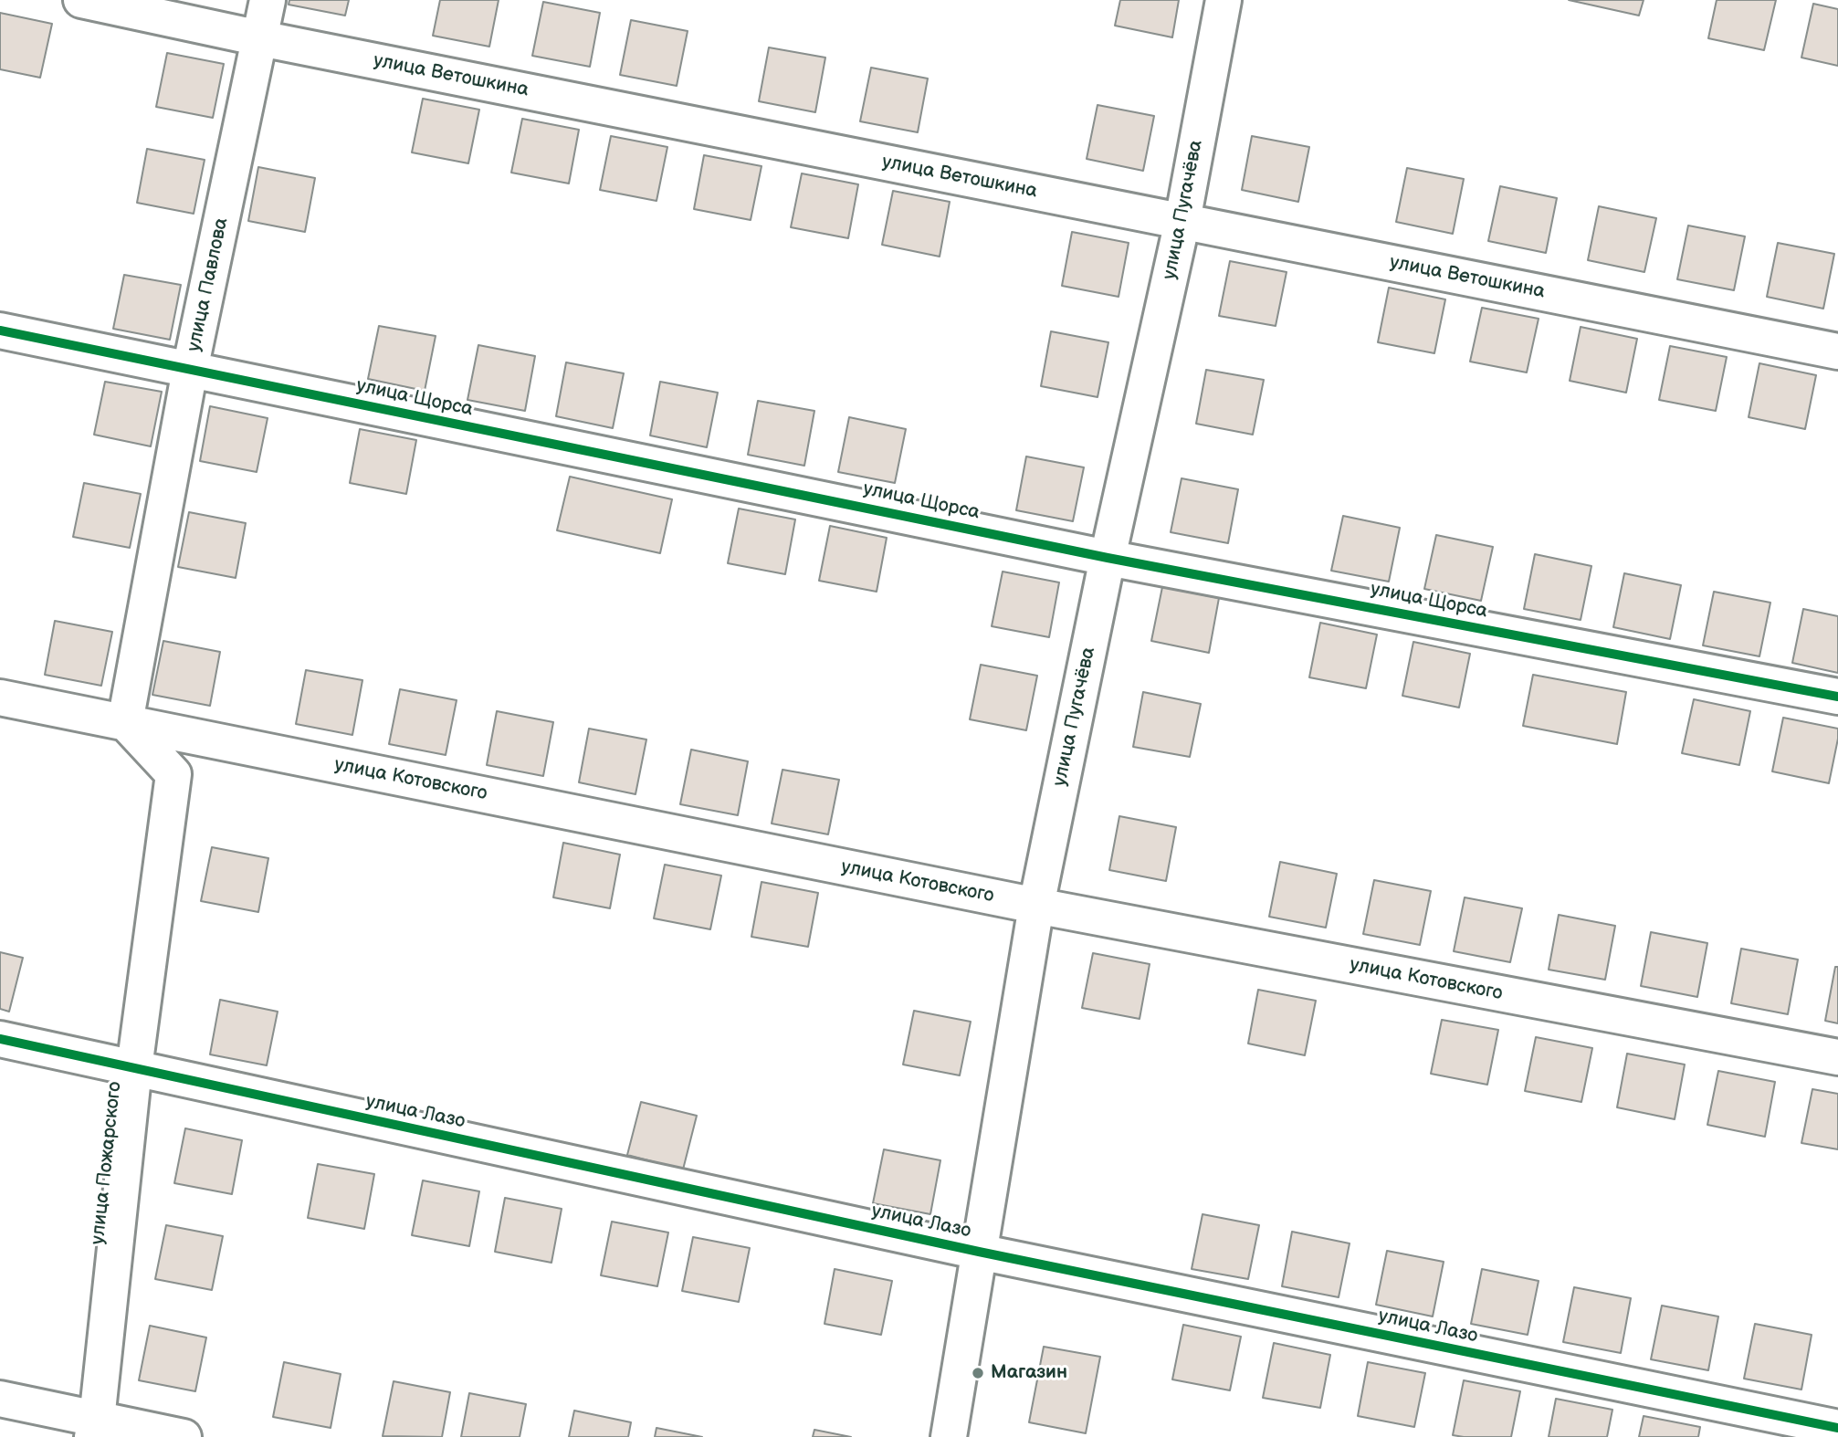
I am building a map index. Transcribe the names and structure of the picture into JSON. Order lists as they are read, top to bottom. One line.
{"streets":{"street":["улица Ветошкина","улица Пугачёва","улица Павлова","улица Щорса","улица Котовского","улица Лазо","улица Пожарского"]},"crossings":[["улица Ветошкина","улица Пугачёва"],["улица Ветошкина","улица Павлова"],["улица Пугачёва","улица Щорса"],["улица Пугачёва","улица Котовского"],["улица Пугачёва","улица Лазо"],["улица Павлова","улица Щорса"],["улица Павлова","улица Котовского"],["улица Павлова","улица Пожарского"],["улица Котовского","улица Пожарского"],["улица Лазо","улица Пожарского"]],"places":["Магазин"]}
